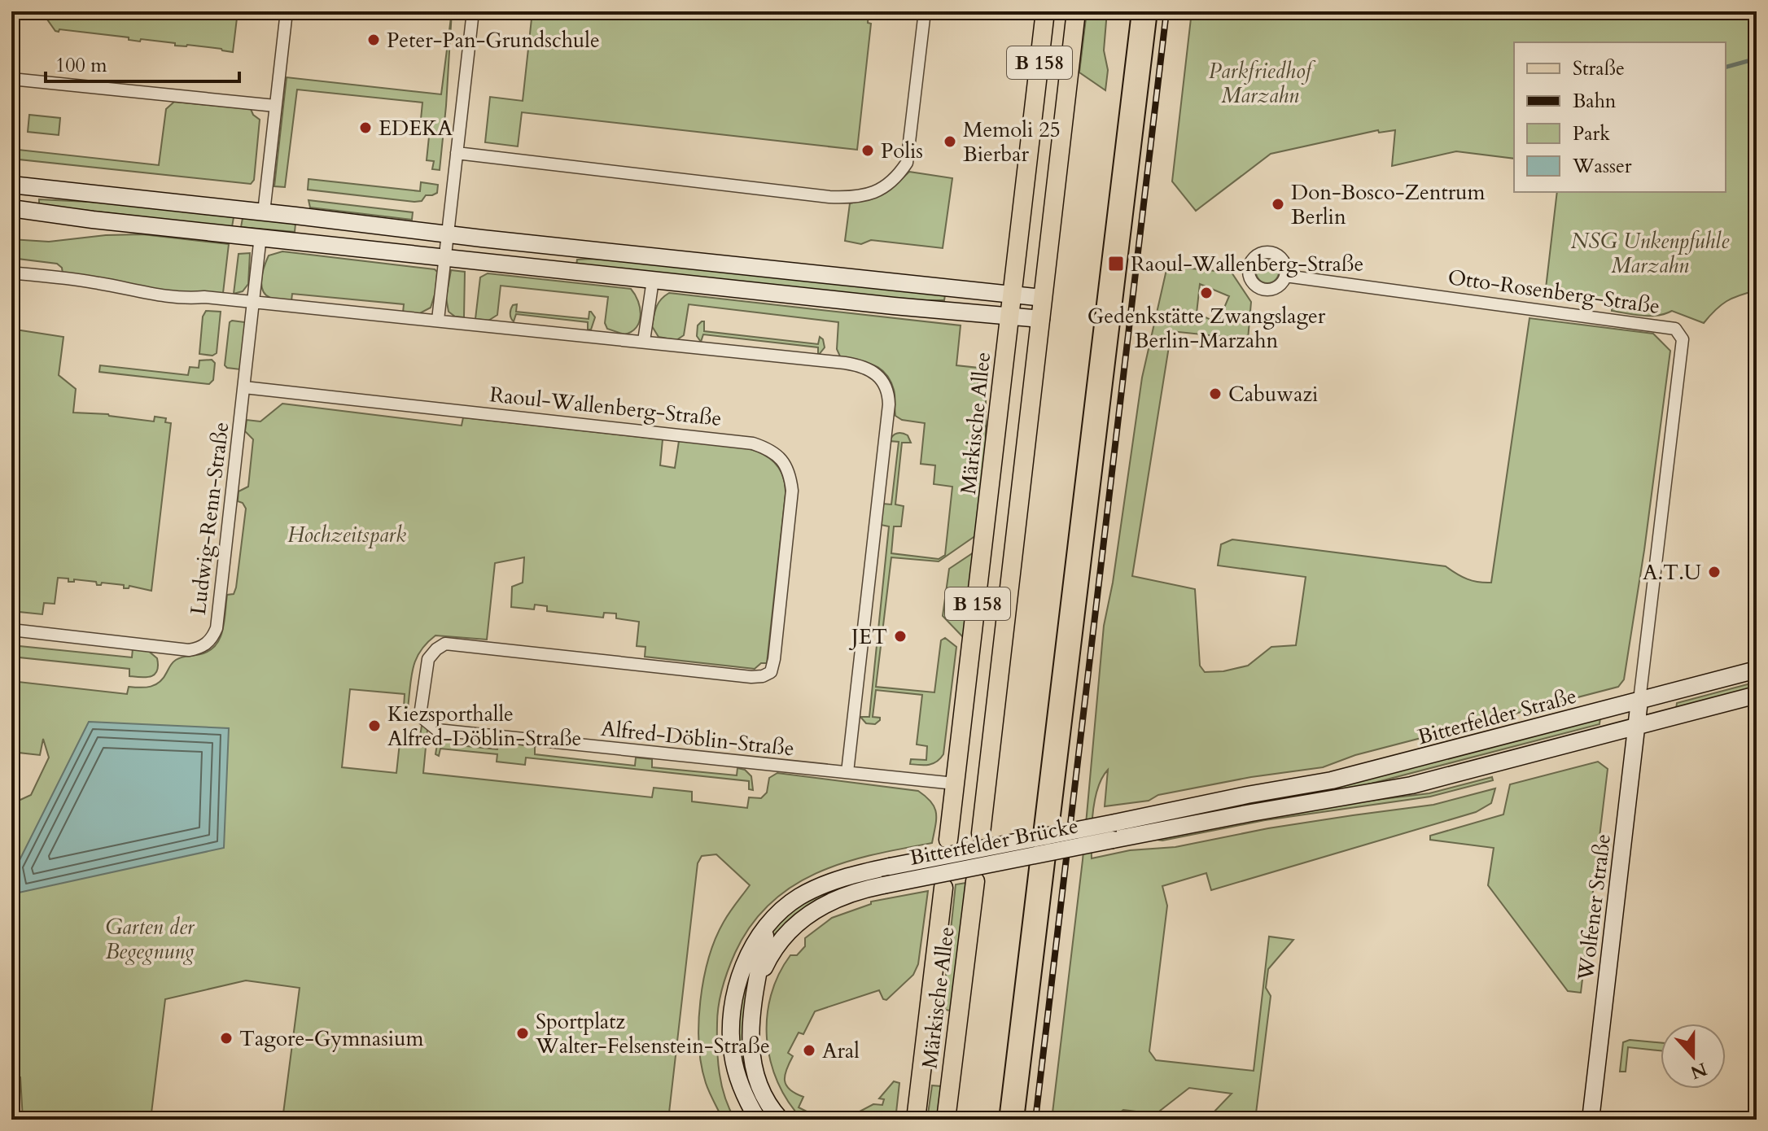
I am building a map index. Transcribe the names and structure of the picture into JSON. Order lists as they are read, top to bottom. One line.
{"streets":{"main road":["B 158","Märkische Allee","Bitterfelder Straße","Bitterfelder Brücke","Wolfener Straße"],"street":["Otto-Rosenberg-Straße","Raoul-Wallenberg-Straße","Ludwig-Renn-Straße","Alfred-Döblin-Straße"]},"crossings":[["Otto-Rosenberg-Straße","Bitterfelder Straße"],["Otto-Rosenberg-Straße","Wolfener Straße"],["Raoul-Wallenberg-Straße","Ludwig-Renn-Straße"],["Raoul-Wallenberg-Straße","Alfred-Döblin-Straße"],["Märkische Allee","Alfred-Döblin-Straße"],["Bitterfelder Straße","Bitterfelder Brücke"],["Bitterfelder Straße","Wolfener Straße"]],"parks":["Parkfriedhof Marzahn","NSG Unkenpfuhle Marzahn","Hochzeitspark","Garten der Begegnung"],"places":{"other":["Peter-Pan-Grundschule","EDEKA","Memoli 25 Bierbar","Polis","Don-Bosco-Zentrum Berlin","Gedenkstätte Zwangslager Berlin-Marzahn","Cabuwazi","A.T.U","JET","Kiezsporthalle Alfred-Döblin-Straße","Sportplatz Walter-Felsenstein-Straße","Tagore-Gymnasium","Aral"],"transit":["Raoul-Wallenberg-Straße"]},"legend":["Straße","Bahn","Park","Wasser"],"scale_bar":"100 m","north":"bottom"}
